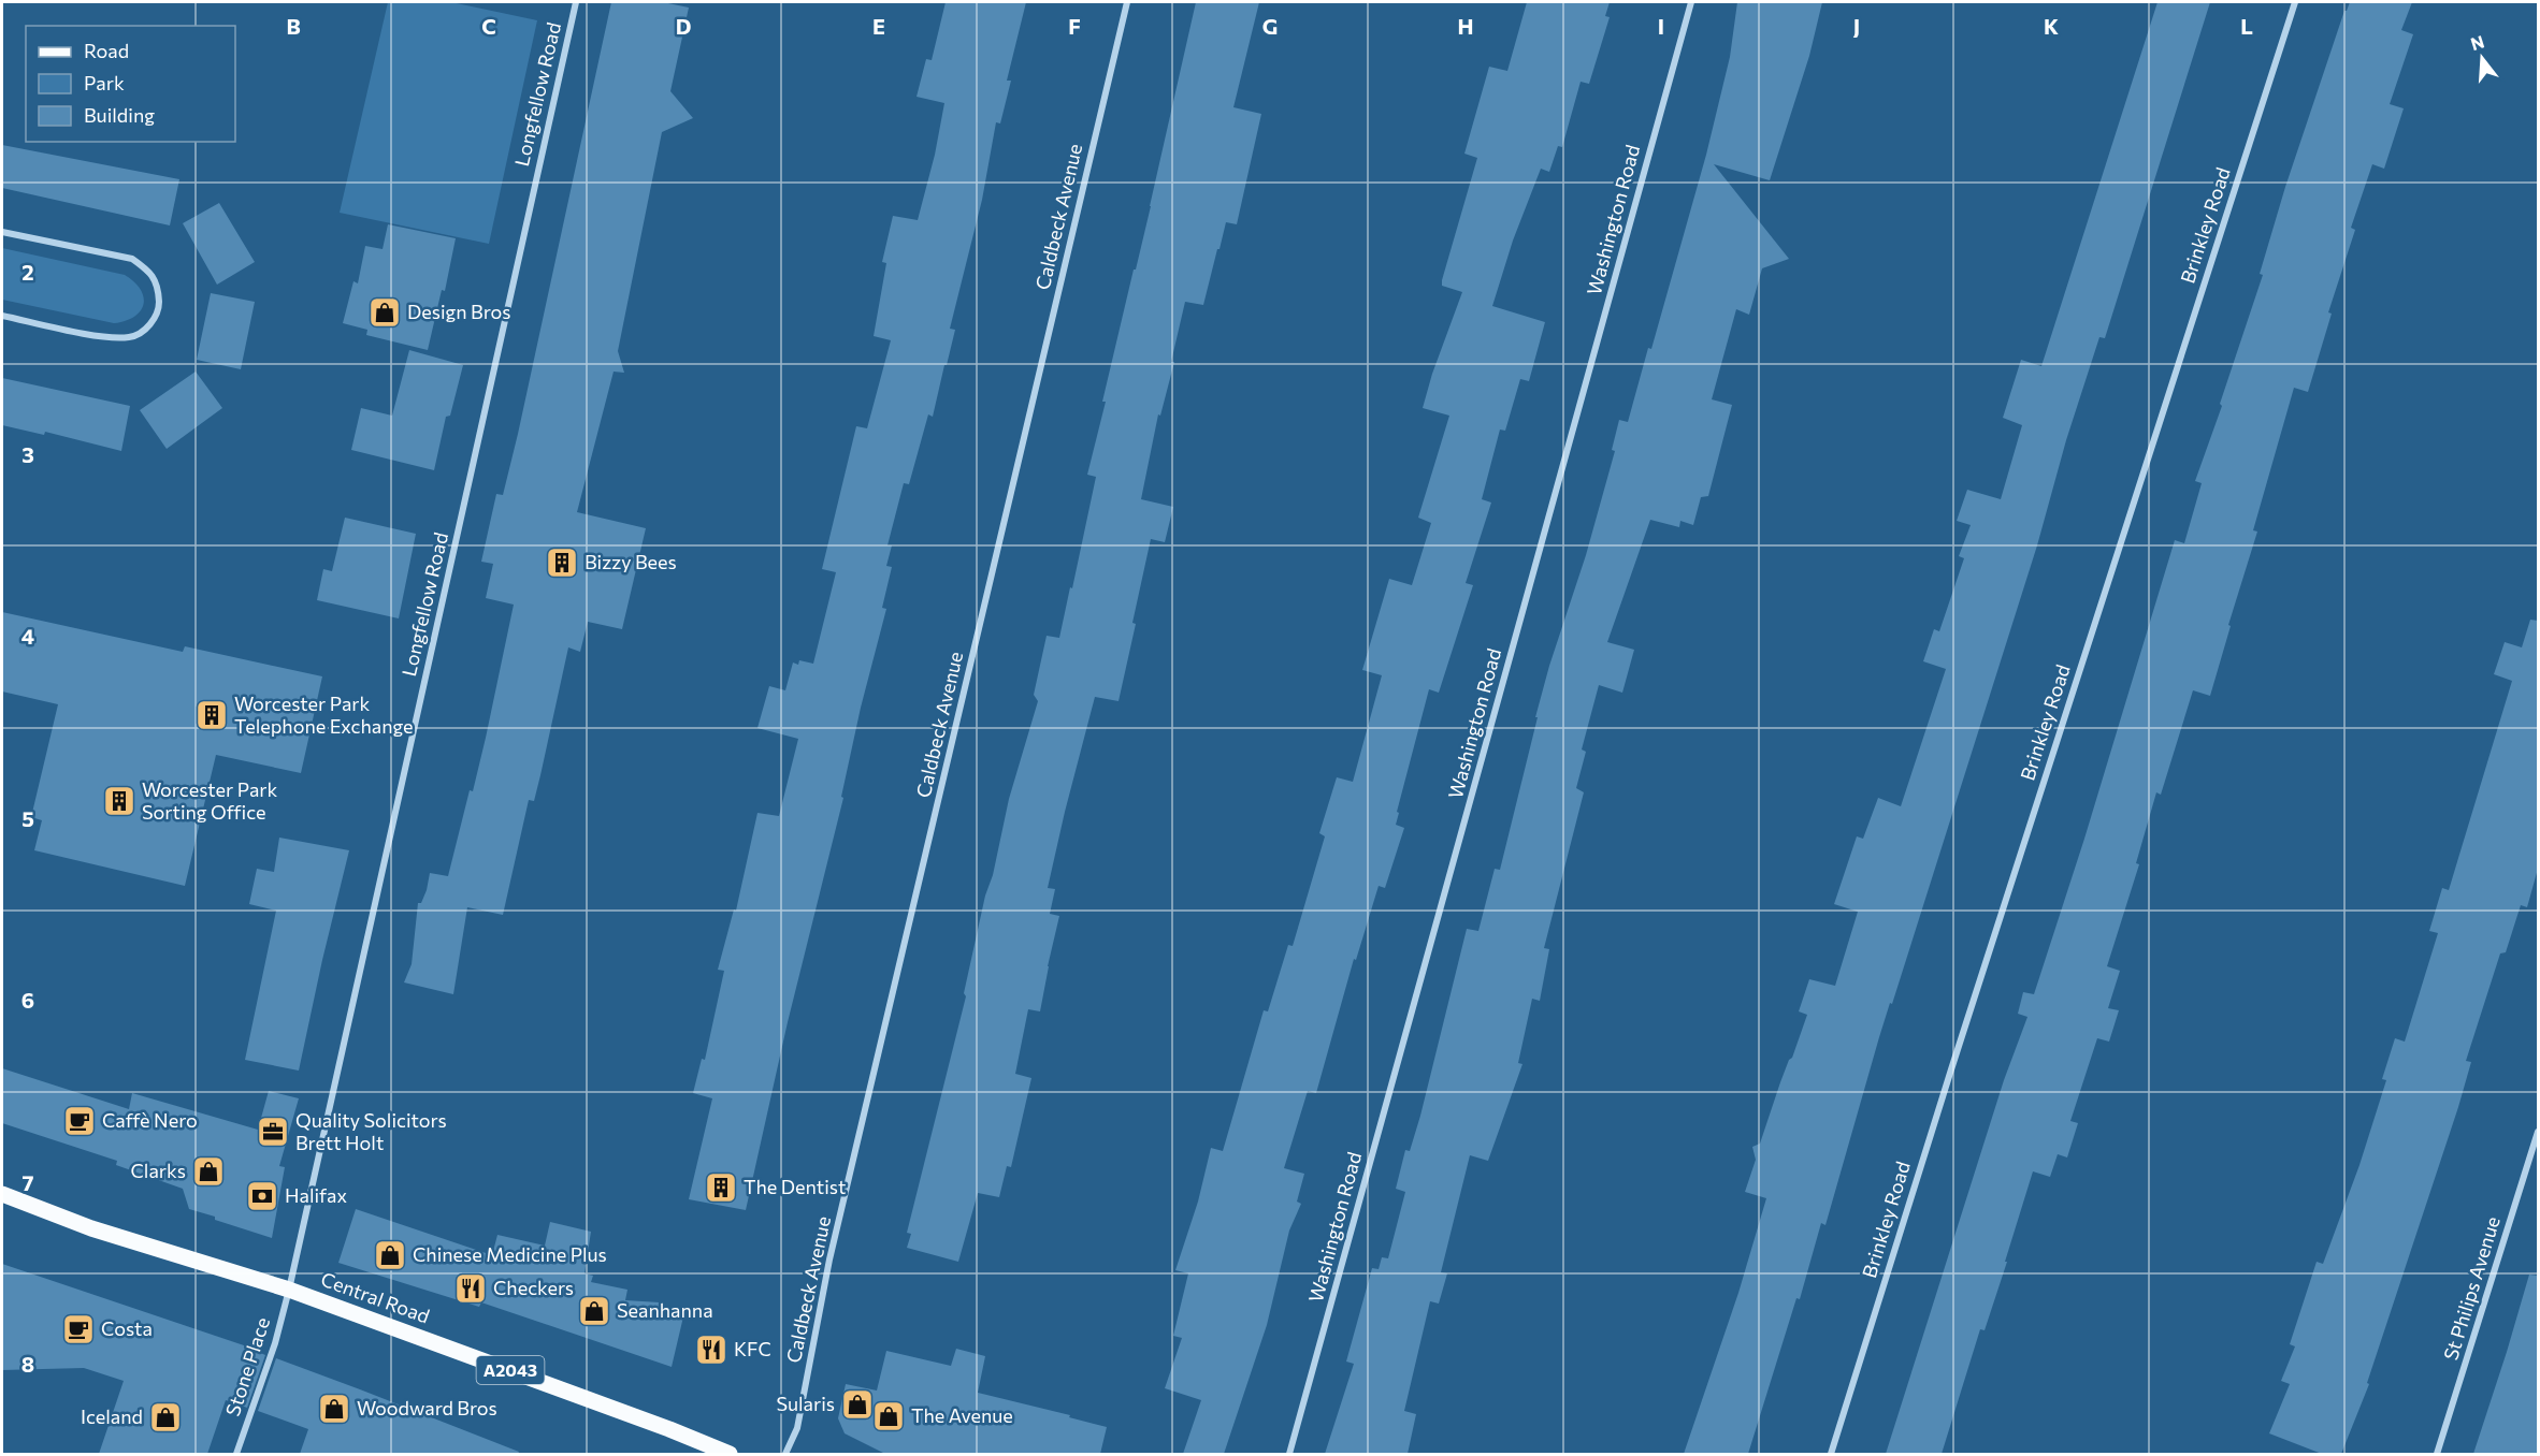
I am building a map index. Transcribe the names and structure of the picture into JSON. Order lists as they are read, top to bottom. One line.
{"streets":{"main road":["Central Road","A2043"],"street":["Longfellow Road","Caldbeck Avenue","Washington Road","Brinkley Road","St Philips Avenue","Stone Place"]},"crossings":[["Longfellow Road","Central Road"],["Longfellow Road","Stone Place"],["Central Road","Stone Place"]],"places":{"shop":["Design Bros","Clarks","Chinese Medicine Plus","Seanhanna","Sularis","Woodward Bros","The Avenue","Iceland"],"building":["Bizzy Bees","Worcester Park Telephone Exchange","Worcester Park Sorting Office","The Dentist"],"cafe":["Caffè Nero","Costa"],"office":["Quality Solicitors Brett Holt"],"bank":["Halifax"],"restaurant":["Checkers","KFC"]},"legend":["Road","Park","Building"],"north":"top","grid":{"columns":["B","C","D","E","F","G","H","I","J","K","L"],"rows":["2","3","4","5","6","7","8"]}}
